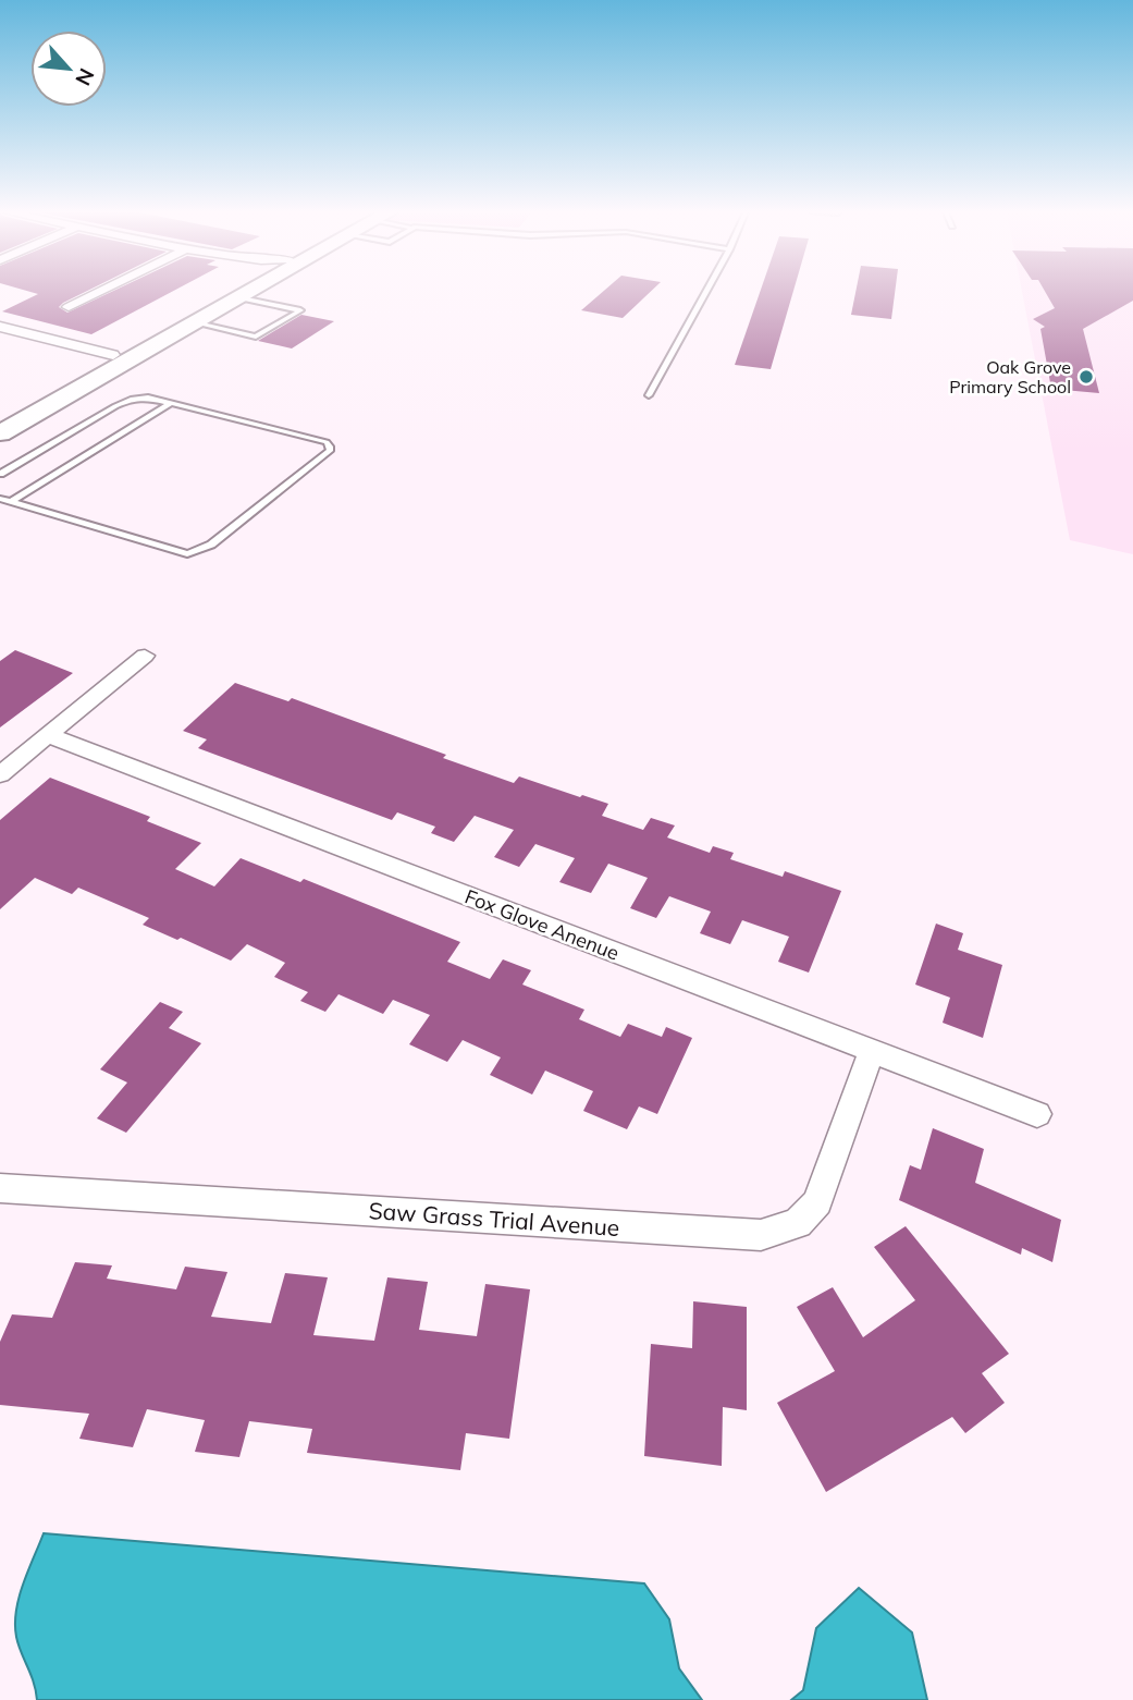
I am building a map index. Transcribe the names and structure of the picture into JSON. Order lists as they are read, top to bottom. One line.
{"streets":{"street":["Fox Glove Anenue","Saw Grass Trial Avenue"]},"crossings":[["Fox Glove Anenue","Saw Grass Trial Avenue"]],"places":["Oak Grove Primary School"],"north":"bottom right"}
